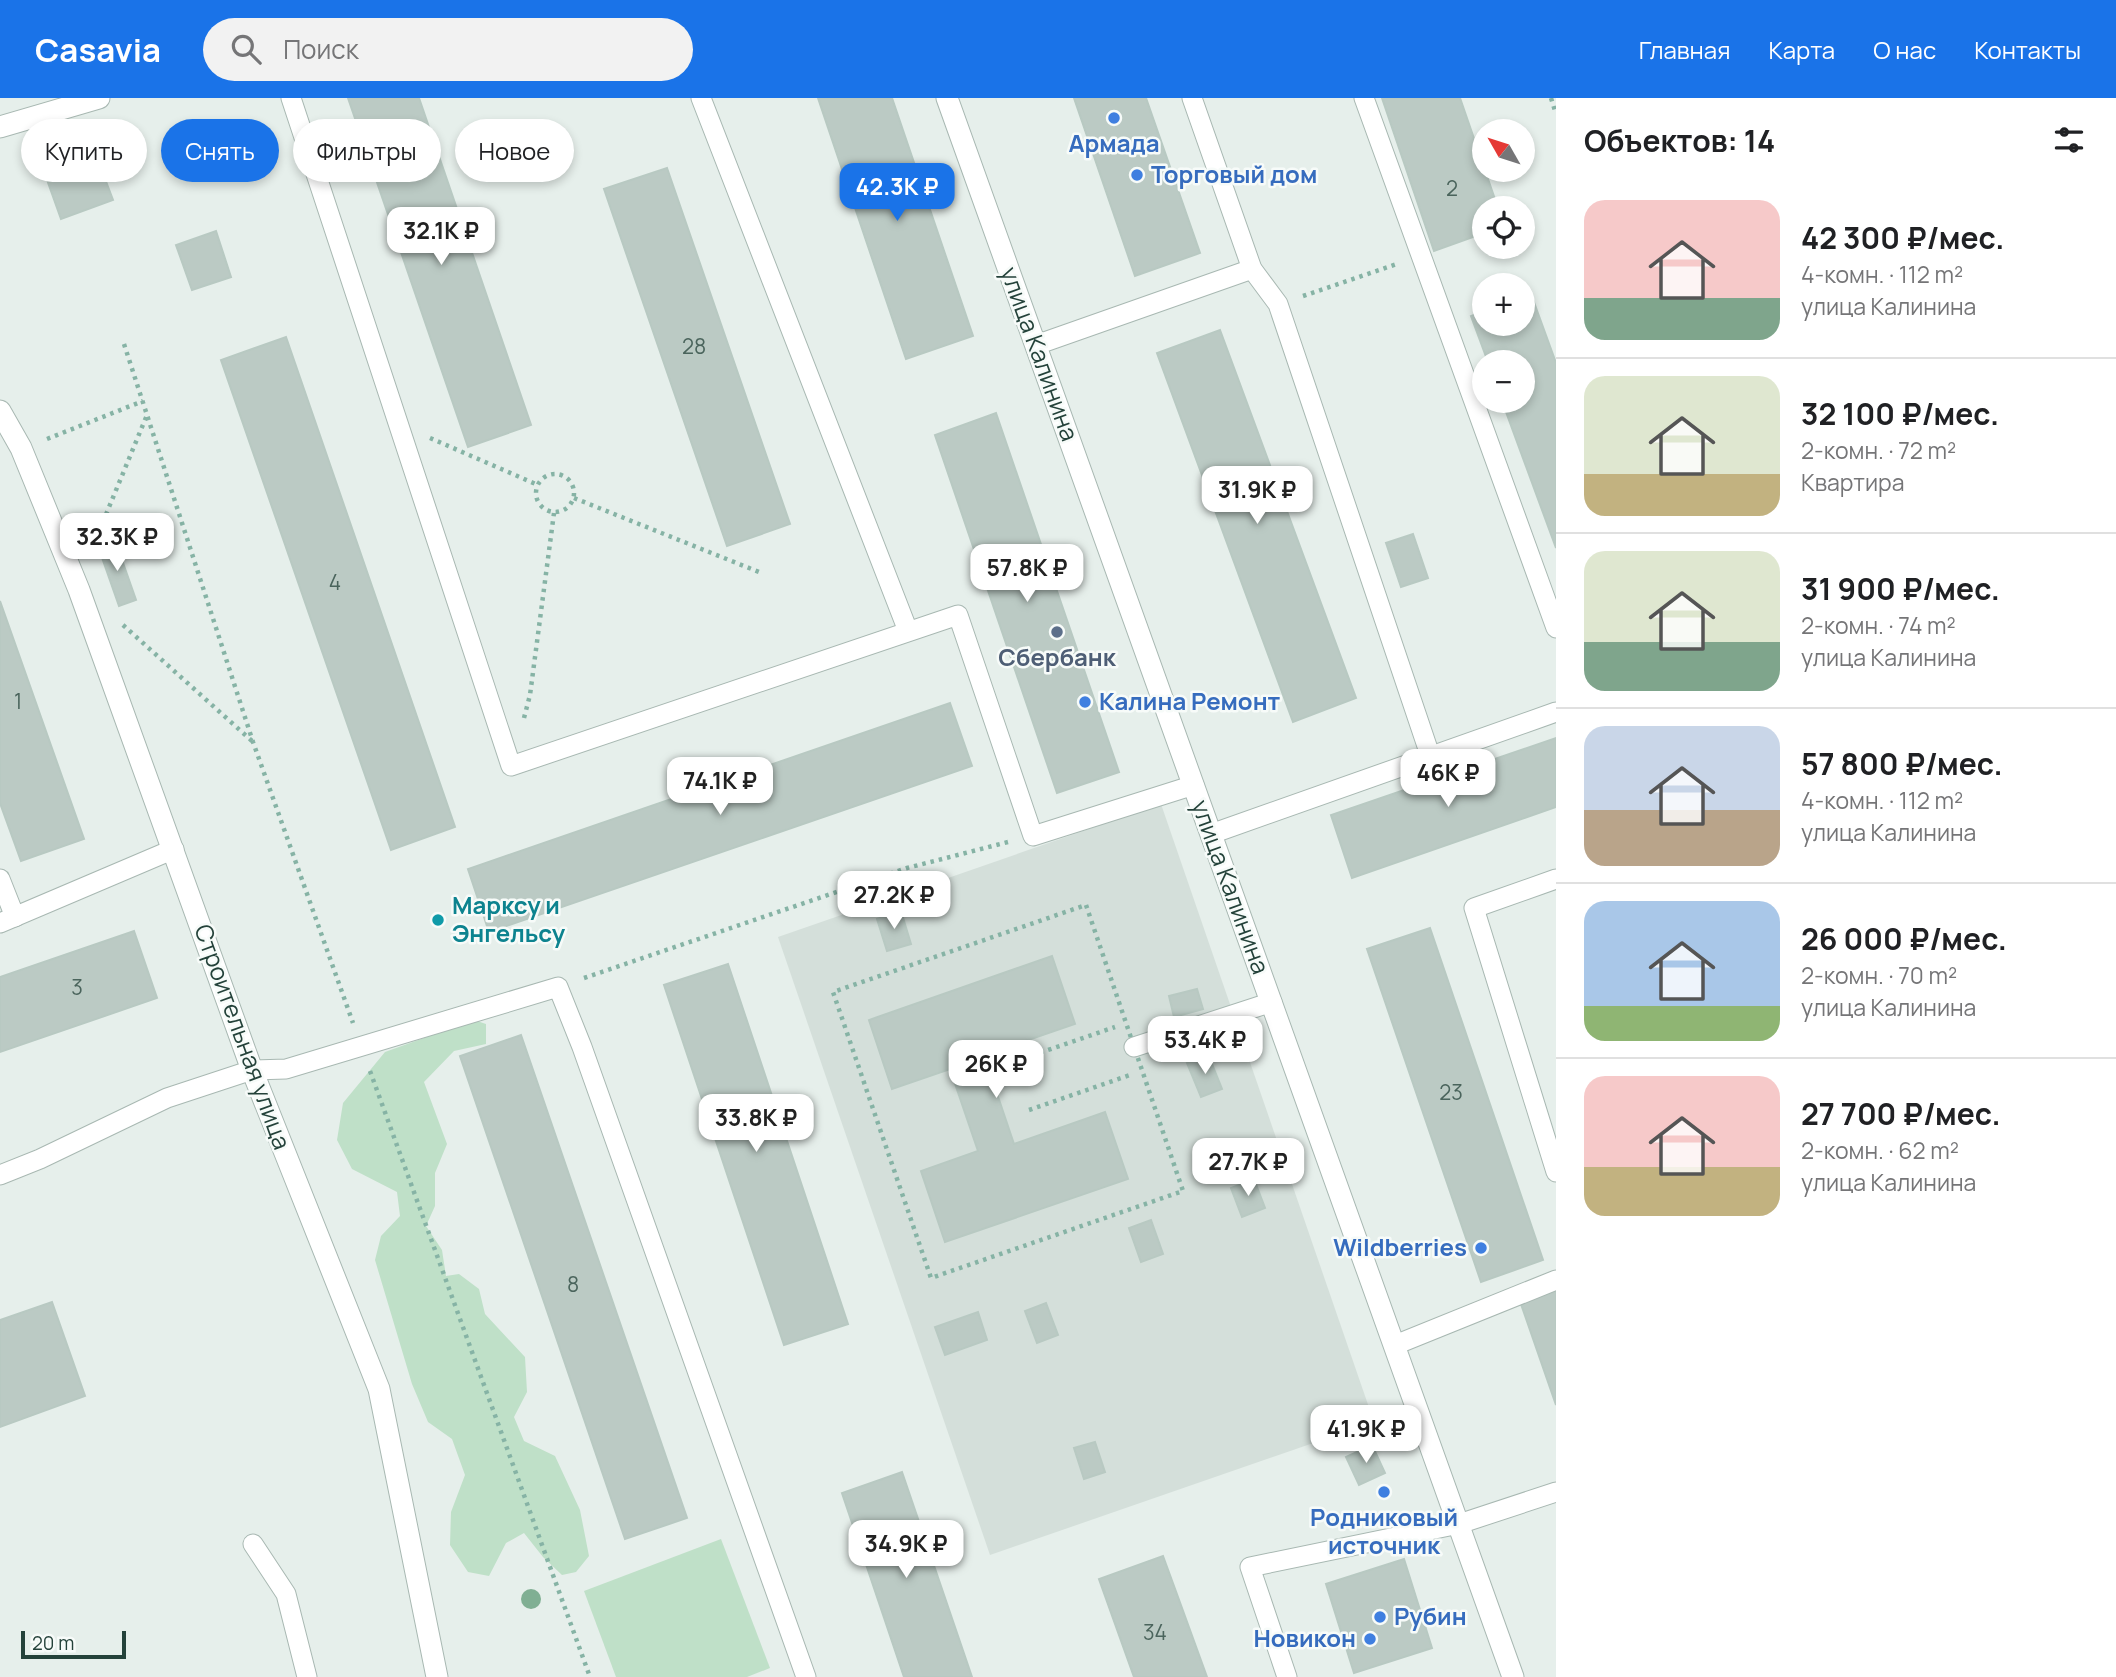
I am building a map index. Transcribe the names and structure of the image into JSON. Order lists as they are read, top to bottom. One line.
{"streets":{"street":["улица Калинина","Строительная улица"]},"places":["Армада","Торговый дом","Сбербанк","Калина Ремонт","Марксу и Энгельсу","Wildberries","Родниковый источник","Рубин","Новикон"],"house_numbers":["2","28","4","1","3","23","8","34"],"scale_bar":"20 m","north":"top left","page":{"header":"Casavia","search":"Поиск","nav":["Главная","Карта","О нас","Контакты"],"heading":"Объектов: 14","map_buttons":["+","−"],"chip":["Купить","Снять","Фильтры","Новое"],"price":["42.3K ₽","32.1K ₽","31.9K ₽","32.3K ₽","57.8K ₽","46K ₽","74.1K ₽","27.2K ₽","53.4K ₽","26K ₽","33.8K ₽","27.7K ₽","41.9K ₽","34.9K ₽"],"list":[{"name":"42 300 ₽/мес.","note":"4-комн. · 112 m² · улица Калинина"},{"name":"32 100 ₽/мес.","note":"2-комн. · 72 m² · Квартира"},{"name":"31 900 ₽/мес.","note":"2-комн. · 74 m² · улица Калинина"},{"name":"57 800 ₽/мес.","note":"4-комн. · 112 m² · улица Калинина"},{"name":"26 000 ₽/мес.","note":"2-комн. · 70 m² · улица Калинина"},{"name":"27 700 ₽/мес.","note":"2-комн. · 62 m² · улица Калинина"}],"scale":"20 m"}}
